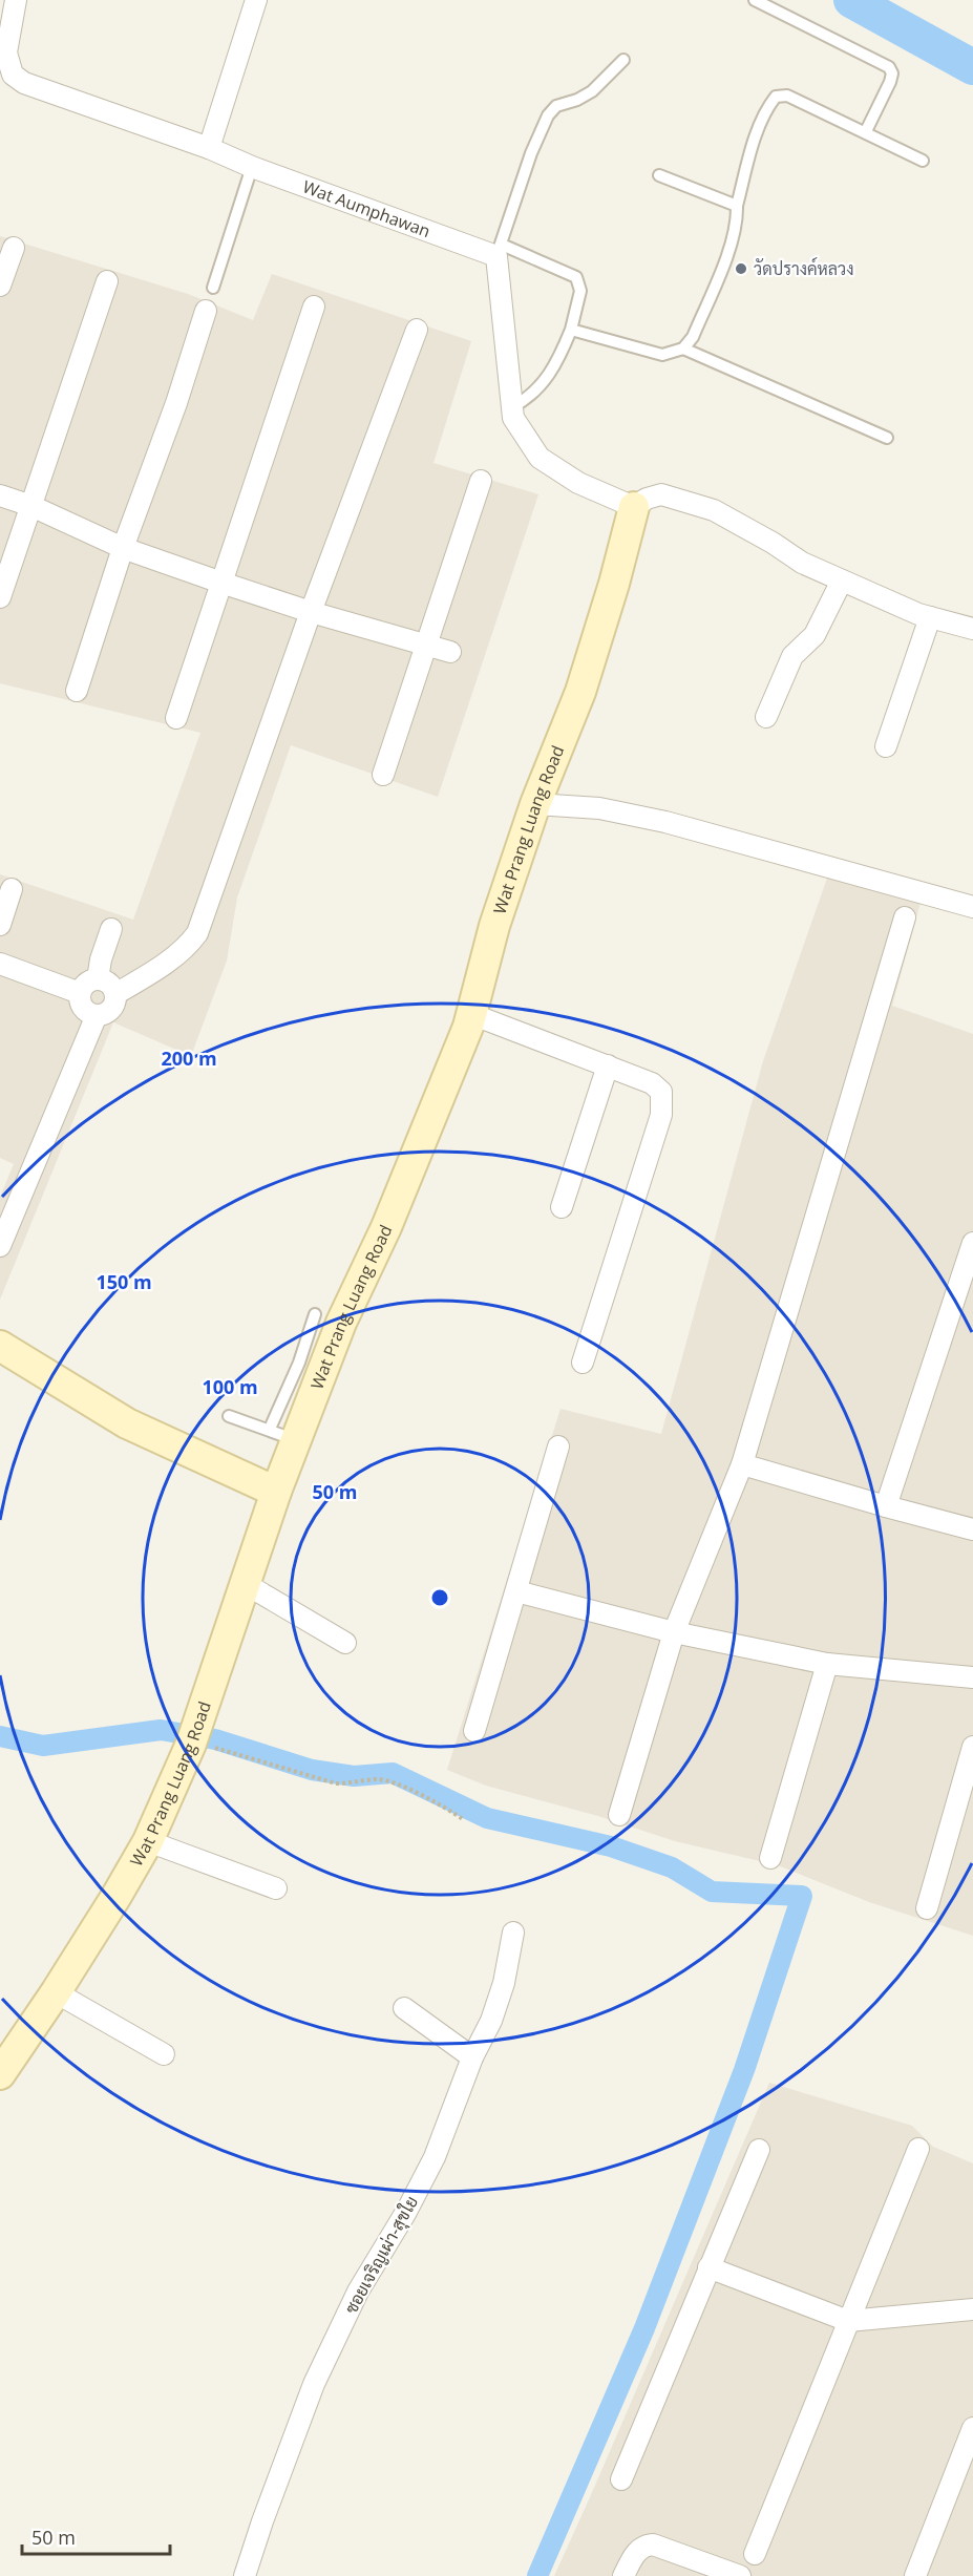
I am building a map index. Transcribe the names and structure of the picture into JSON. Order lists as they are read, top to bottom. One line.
{"streets":{"street":["Wat Aumphawan","Wat Prang Luang Road","ซอยเจริญเผ่า-สุขใย"]},"places":["วัดปรางค์หลวง"],"scale_bar":"50 m","rings":["200 m","150 m","100 m","50 m"]}
